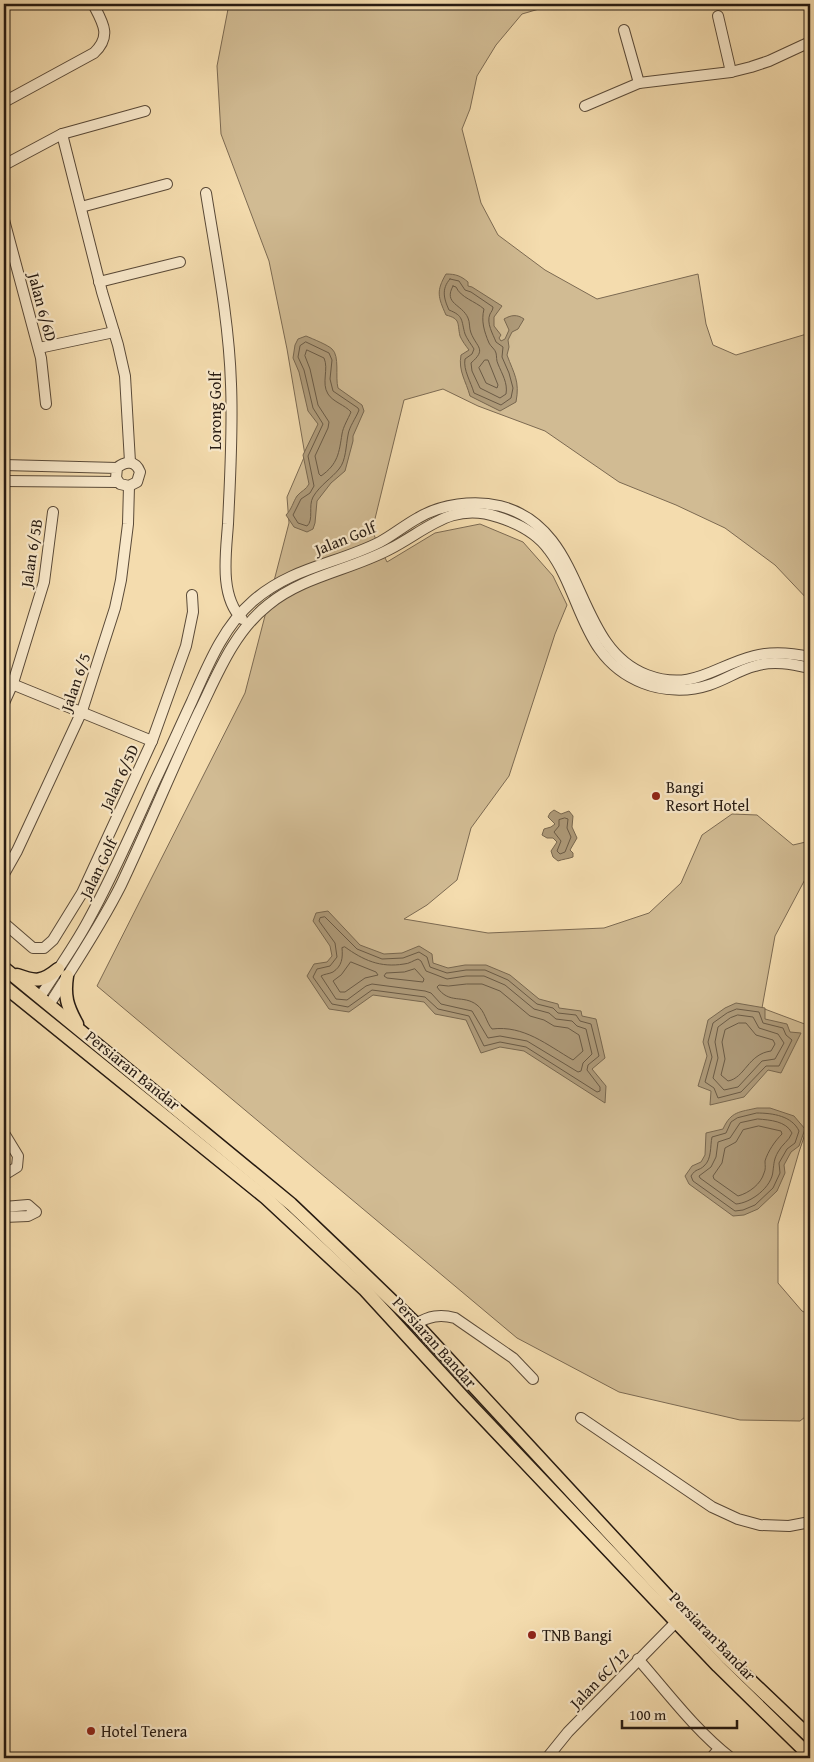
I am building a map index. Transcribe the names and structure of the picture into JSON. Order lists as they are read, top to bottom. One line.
{"streets":{"main road":["Persiaran Bandar"],"street":["Jalan 6/6D","Lorong Golf","Jalan Golf","Jalan 6/5B","Jalan 6/5","Jalan 6/5D","Jalan 6C/12"]},"crossings":[["Lorong Golf","Jalan Golf"],["Jalan Golf","Persiaran Bandar"],["Persiaran Bandar","Jalan 6C/12"]],"places":["Bangi Resort Hotel","TNB Bangi","Hotel Tenera"],"scale_bar":"100 m"}
